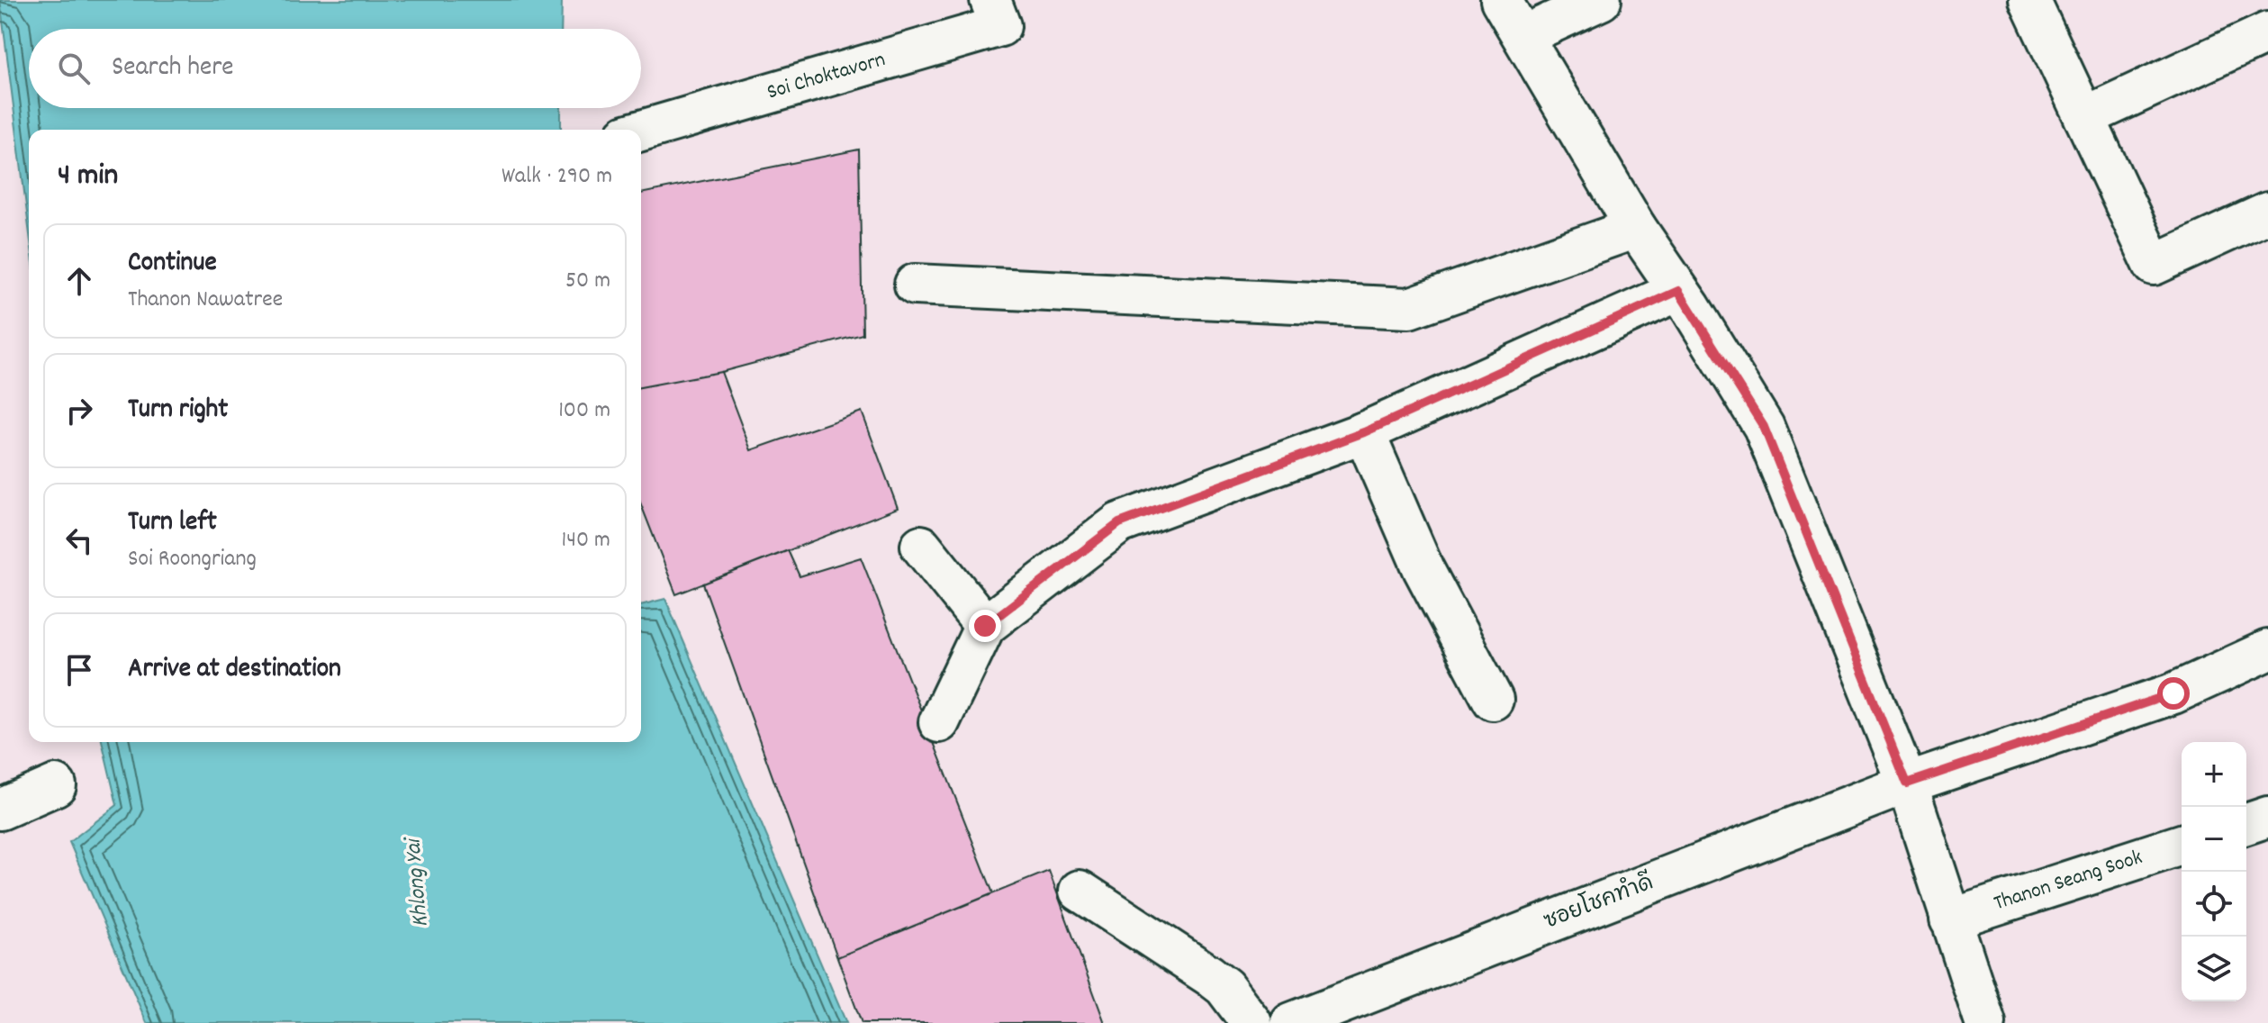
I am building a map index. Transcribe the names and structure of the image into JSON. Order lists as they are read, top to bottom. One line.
{"streets":{"street":["Soi Choktavorn","Thanon Seang Sook","ซอยโชคทำดี"]},"water":["Khlong Yai"],"page":{"search":"Search here","heading":["4 min","Walk · 290 m"],"list":[["Continue","Thanon Nawatree","50 m"],["Turn right","100 m"],["Turn left","Soi Roongriang","140 m"],"Arrive at destination"],"map_buttons":["+","−"]}}
